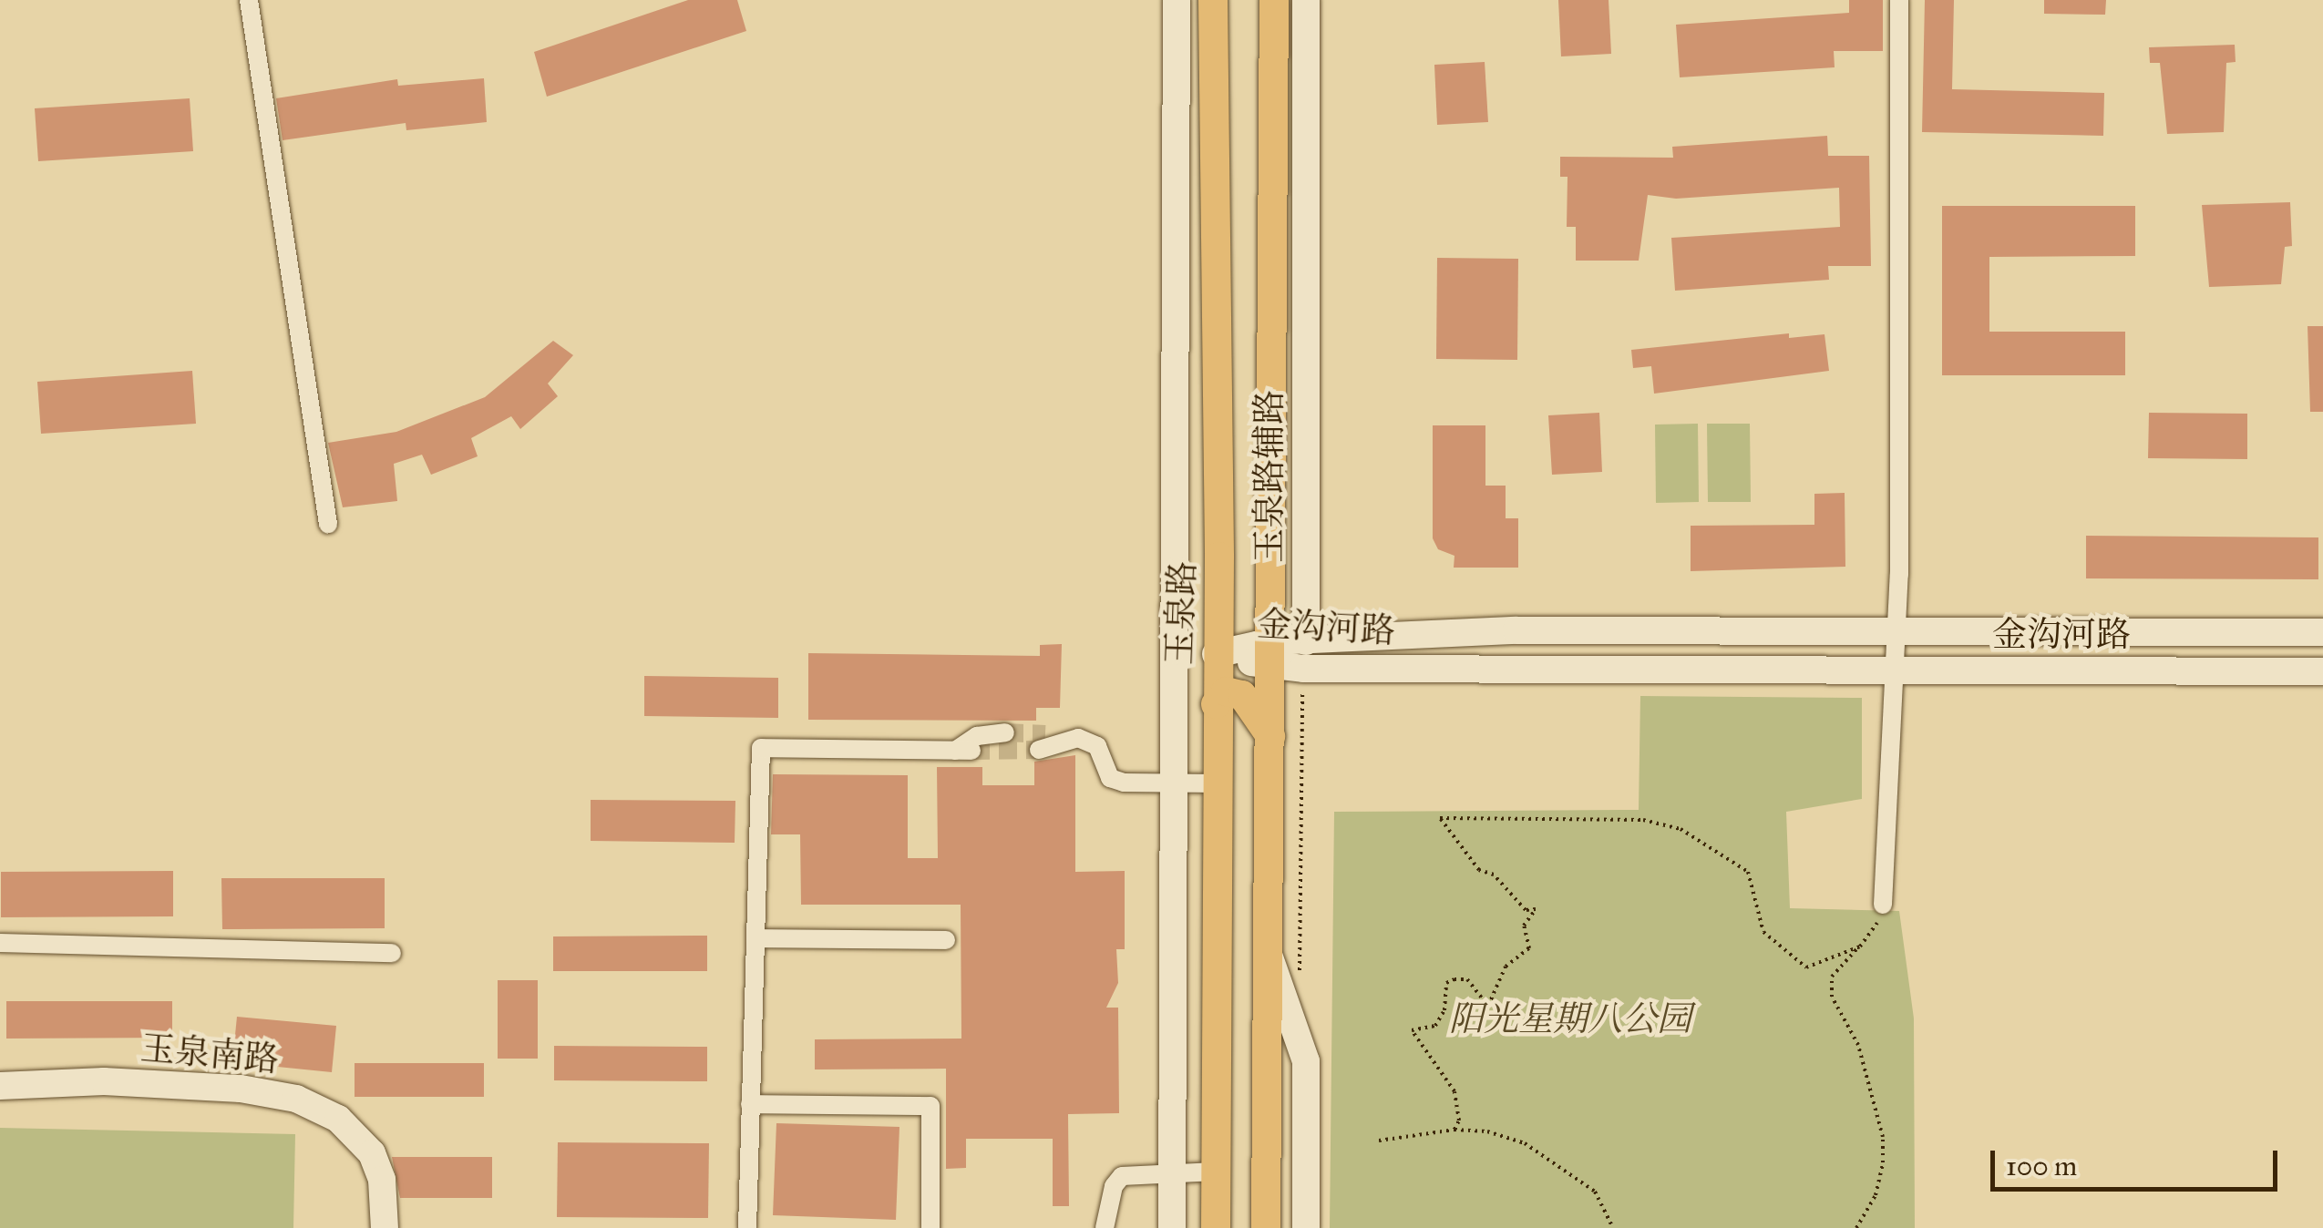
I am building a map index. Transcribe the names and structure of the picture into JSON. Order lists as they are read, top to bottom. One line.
{"streets":{"main road":["玉泉路"],"street":["玉泉路辅路","金沟河路","玉泉南路"]},"crossings":[["玉泉路辅路","金沟河路"],["玉泉路","金沟河路"]],"parks":["阳光星期八公园"],"scale_bar":"100 m"}
